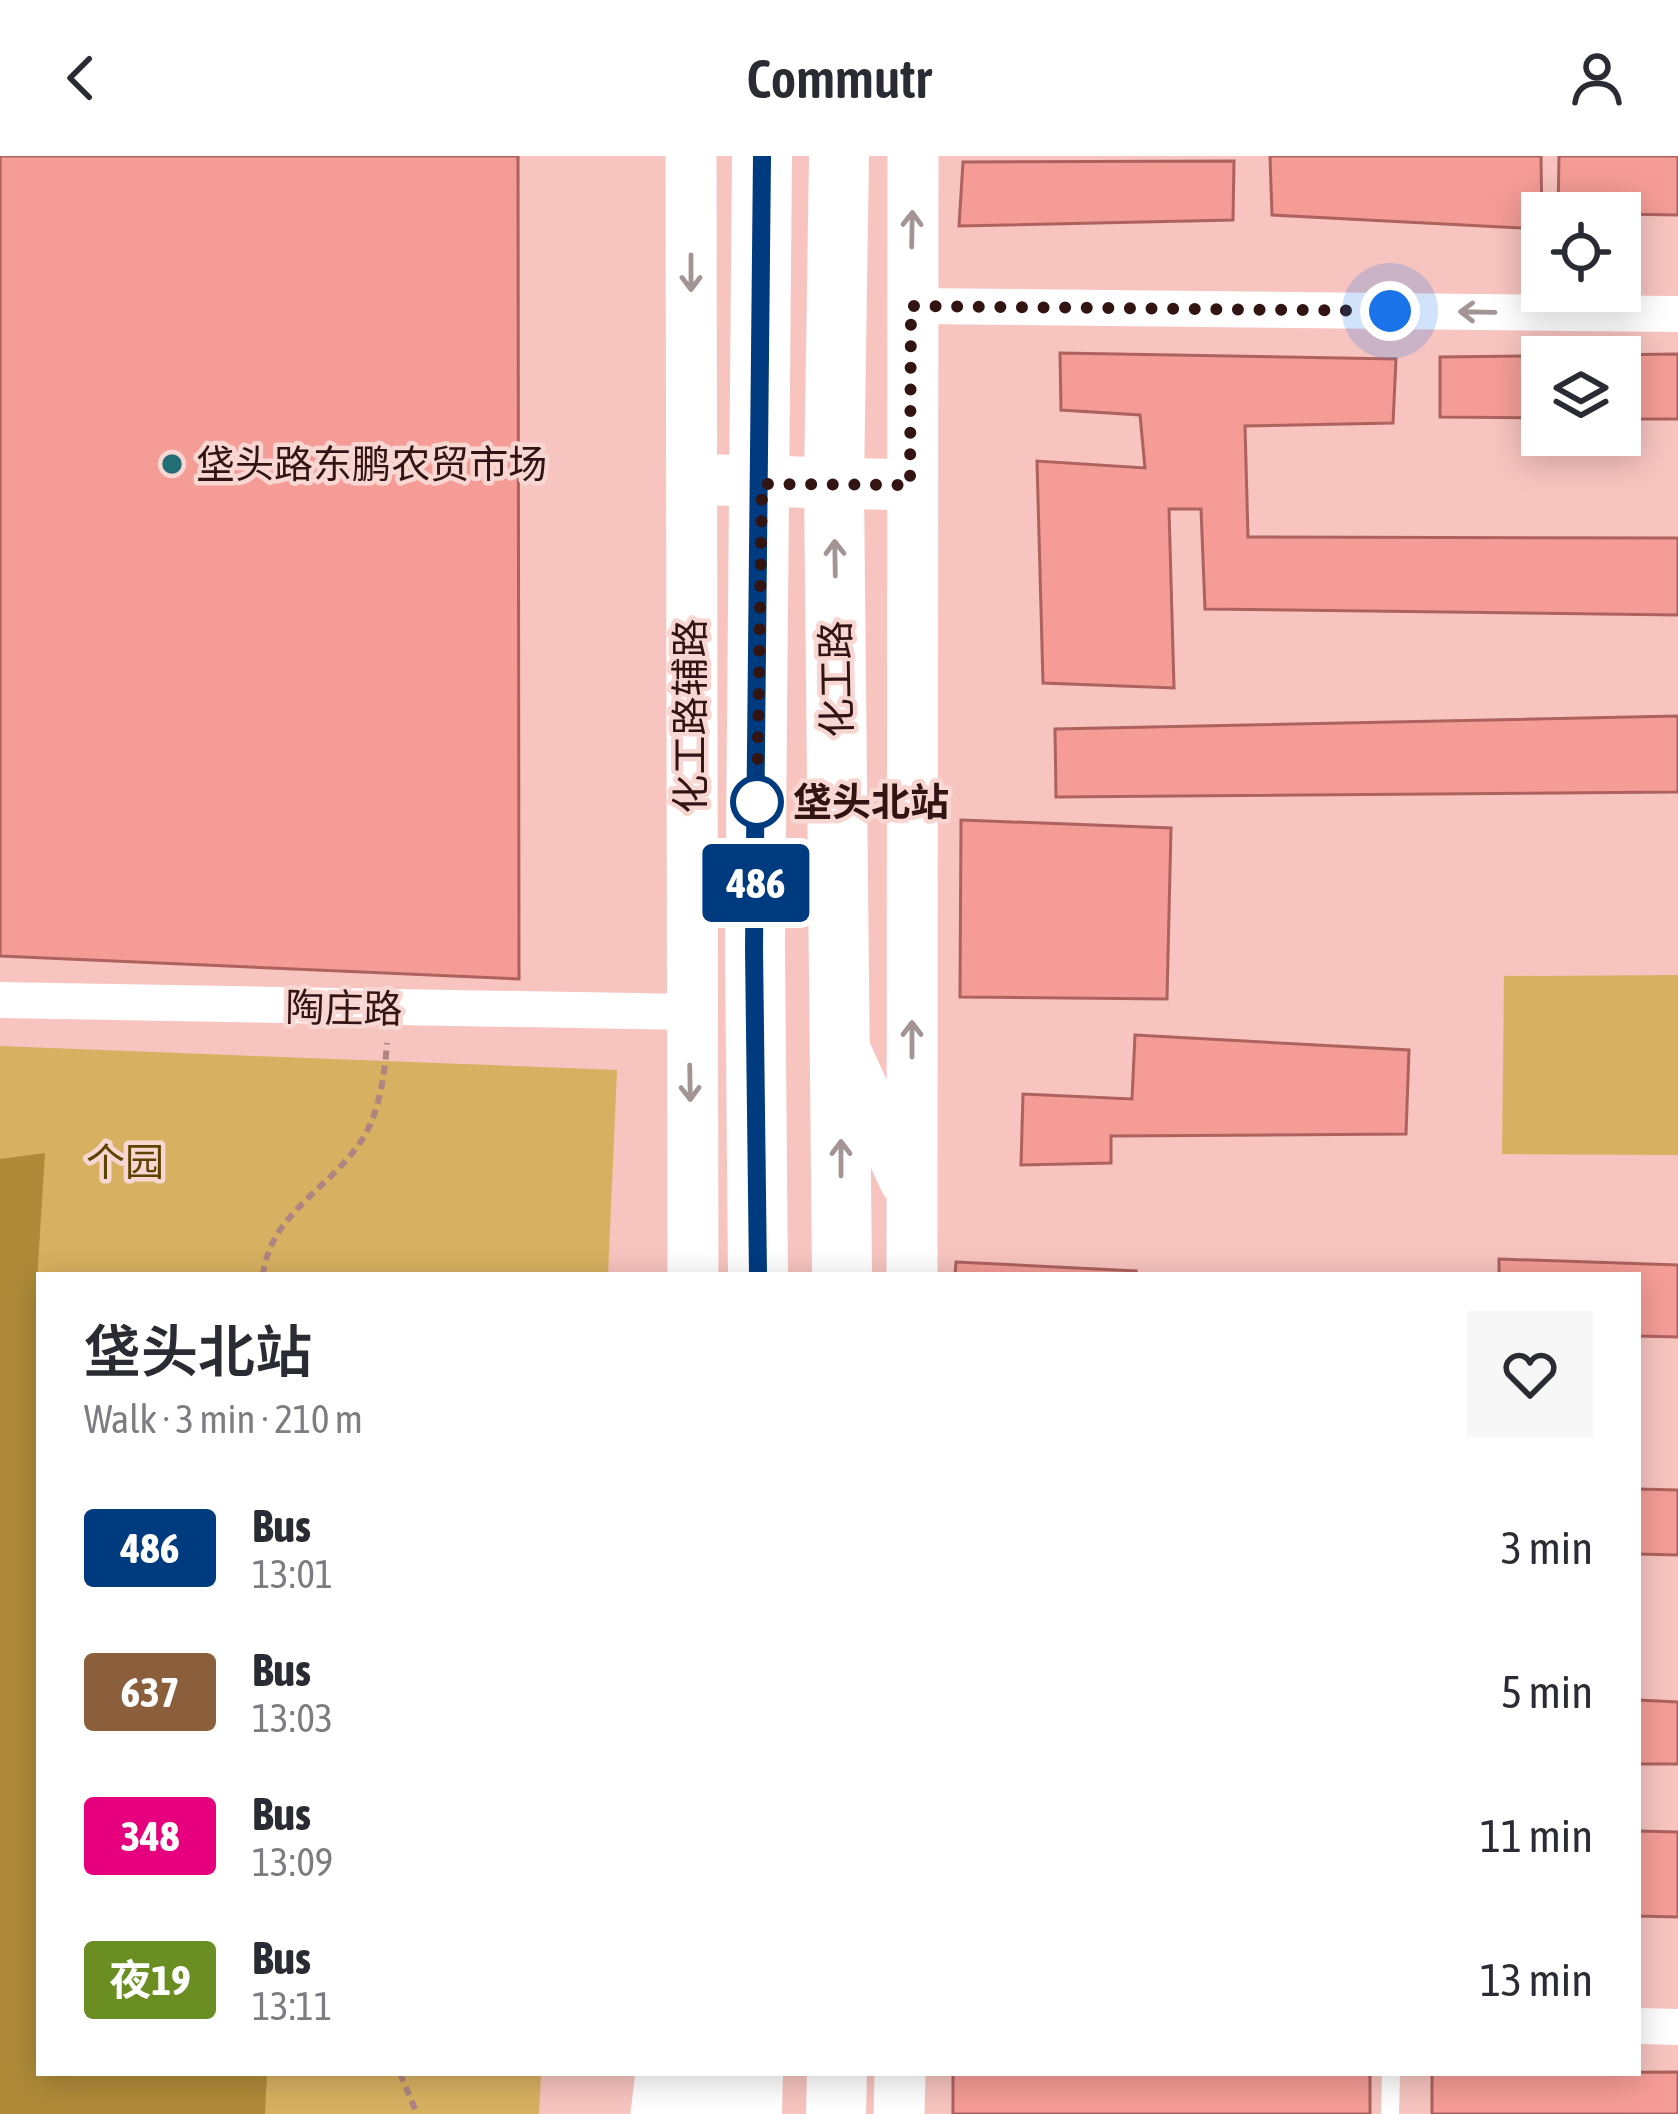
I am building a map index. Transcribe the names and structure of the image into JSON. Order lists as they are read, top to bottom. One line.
{"streets":{"main road":["化工路"],"street":["化工路辅路","陶庄路"]},"crossings":[["化工路辅路","陶庄路"]],"parks":["个园"],"places":["垡头路东鹏农贸市场","垡头北站"],"lines":["bus line 486"],"page":{"header":"Commutr","on_map":"486","heading":["垡头北站","Walk · 3 min · 210 m"],"list":[{"mark":"486","name":"Bus","note":"13:01","value":"3 min"},{"mark":"637","name":"Bus","note":"13:03","value":"5 min"},{"mark":"348","name":"Bus","note":"13:09","value":"11 min"},{"mark":"夜19","name":"Bus","note":"13:11","value":"13 min"}]}}
